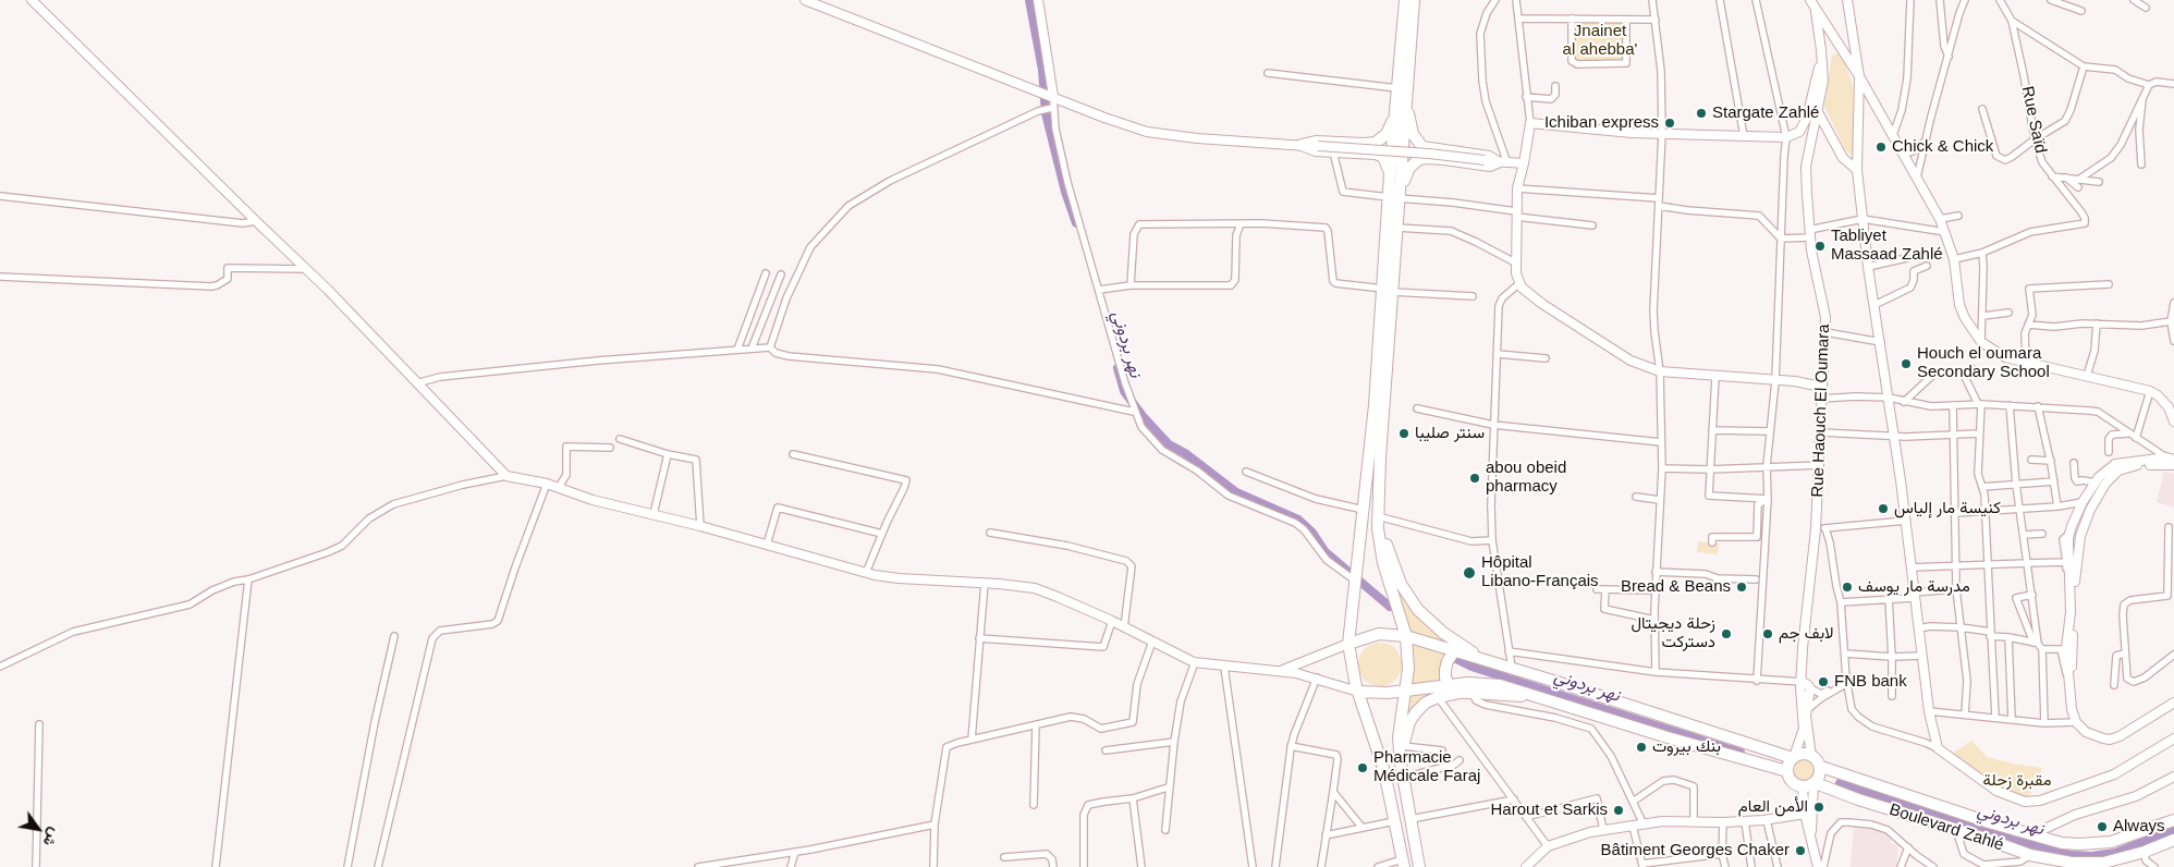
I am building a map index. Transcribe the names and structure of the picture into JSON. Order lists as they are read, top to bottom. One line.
{"streets":{"highway":["Boulevard Zahlé"],"street":["Rue Saïd","Rue Haouch El Oumara"]},"crossings":[["Rue Haouch El Oumara","Boulevard Zahlé"]],"water":["نهر بردوني"],"parks":["Jnainet al ahebba'","مقبرة زحلة"],"places":["Stargate Zahlé","Ichiban express","Chick & Chick","Tabliyet Massaad Zahlé","Houch el oumara Secondary School","سنتر صليبا","abou obeid pharmacy","كنيسة مار إلياس","Hôpital Libano-Français","Bread & Beans","مدرسة مار يوسف","زحلة ديجيتال دستركت","لابف جم","FNB bank","بنك بيروت","Pharmacie Médicale Faraj","الأمن العام","Harout et Sarkis","Always","Bâtiment Georges Chaker"],"north":"bottom right"}
